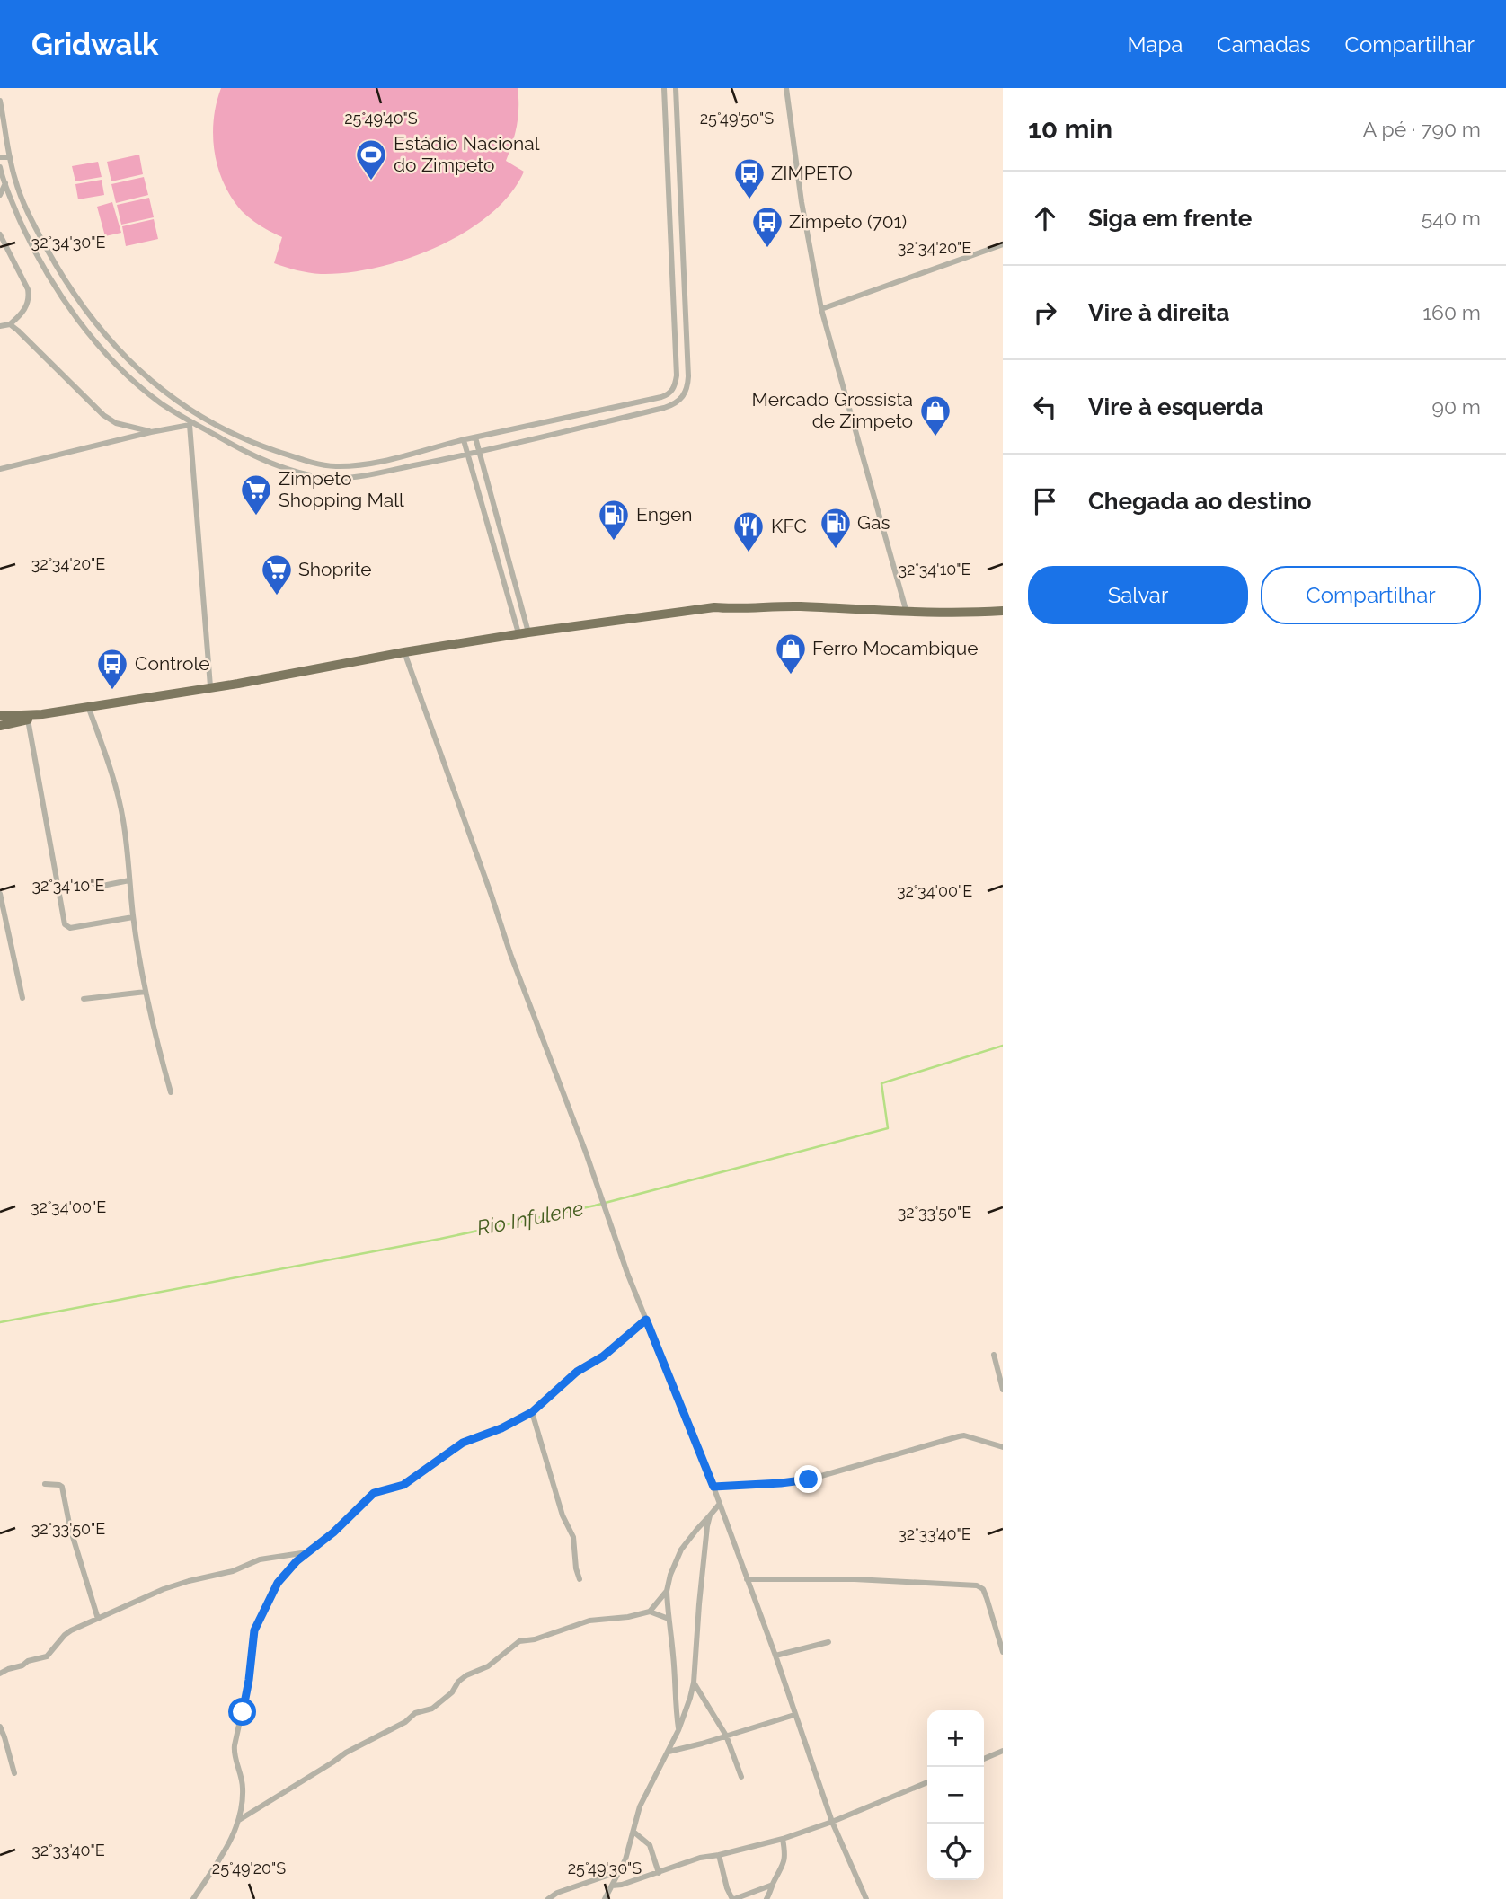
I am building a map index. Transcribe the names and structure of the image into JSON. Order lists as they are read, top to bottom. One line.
{"water":["Rio Infulene"],"places":{"sports":["Estádio Nacional do Zimpeto"],"bus stop":["ZIMPETO","Zimpeto (701)","Controle"],"shop":["Mercado Grossista de Zimpeto","Ferro Mocambique"],"supermarket":["Zimpeto Shopping Mall","Shoprite"],"fuel station":["Engen","Gas"],"restaurant":["KFC"]},"page":{"header":"Gridwalk","nav":["Mapa","Camadas","Compartilhar"],"heading":["10 min","A pé · 790 m"],"list":[["Siga em frente","540 m"],["Vire à direita","160 m"],["Vire à esquerda","90 m"],"Chegada ao destino"],"buttons":["Salvar","Compartilhar"],"map_buttons":["+","−"]},"coordinates":["25°49'40\"S","25°49'50\"S","32°34'30\"E","32°34'20\"E","32°34'10\"E","32°34'00\"E","32°33'50\"E","32°33'40\"E","25°49'20\"S","25°49'30\"S"]}
